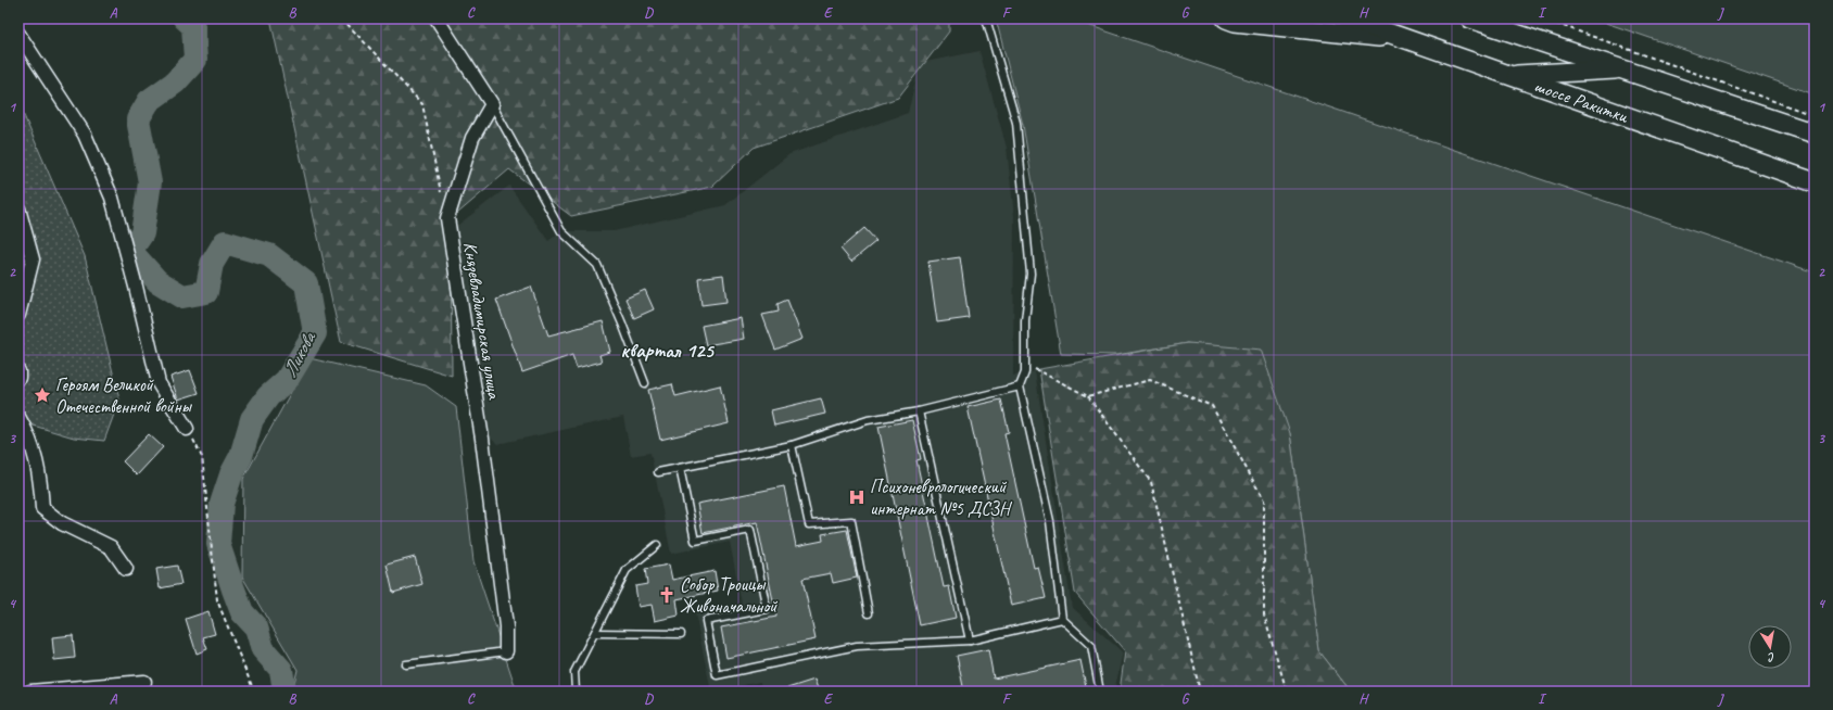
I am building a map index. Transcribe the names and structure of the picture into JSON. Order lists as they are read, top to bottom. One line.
{"streets":{"street":["шоссе Ракитки","Князевладимирская улица"]},"districts":["квартал 125"],"water":["Ликова"],"places":{"place":["Героям Великой Отечественной войны"],"hospital":["Психоневрологический интернат №5 ДСЗН"],"church":["Собор Троицы Живоначальной"]},"north":"bottom","grid":{"columns":["A","B","C","D","E","F","G","H","I","J"],"rows":["1","2","3","4"]}}
